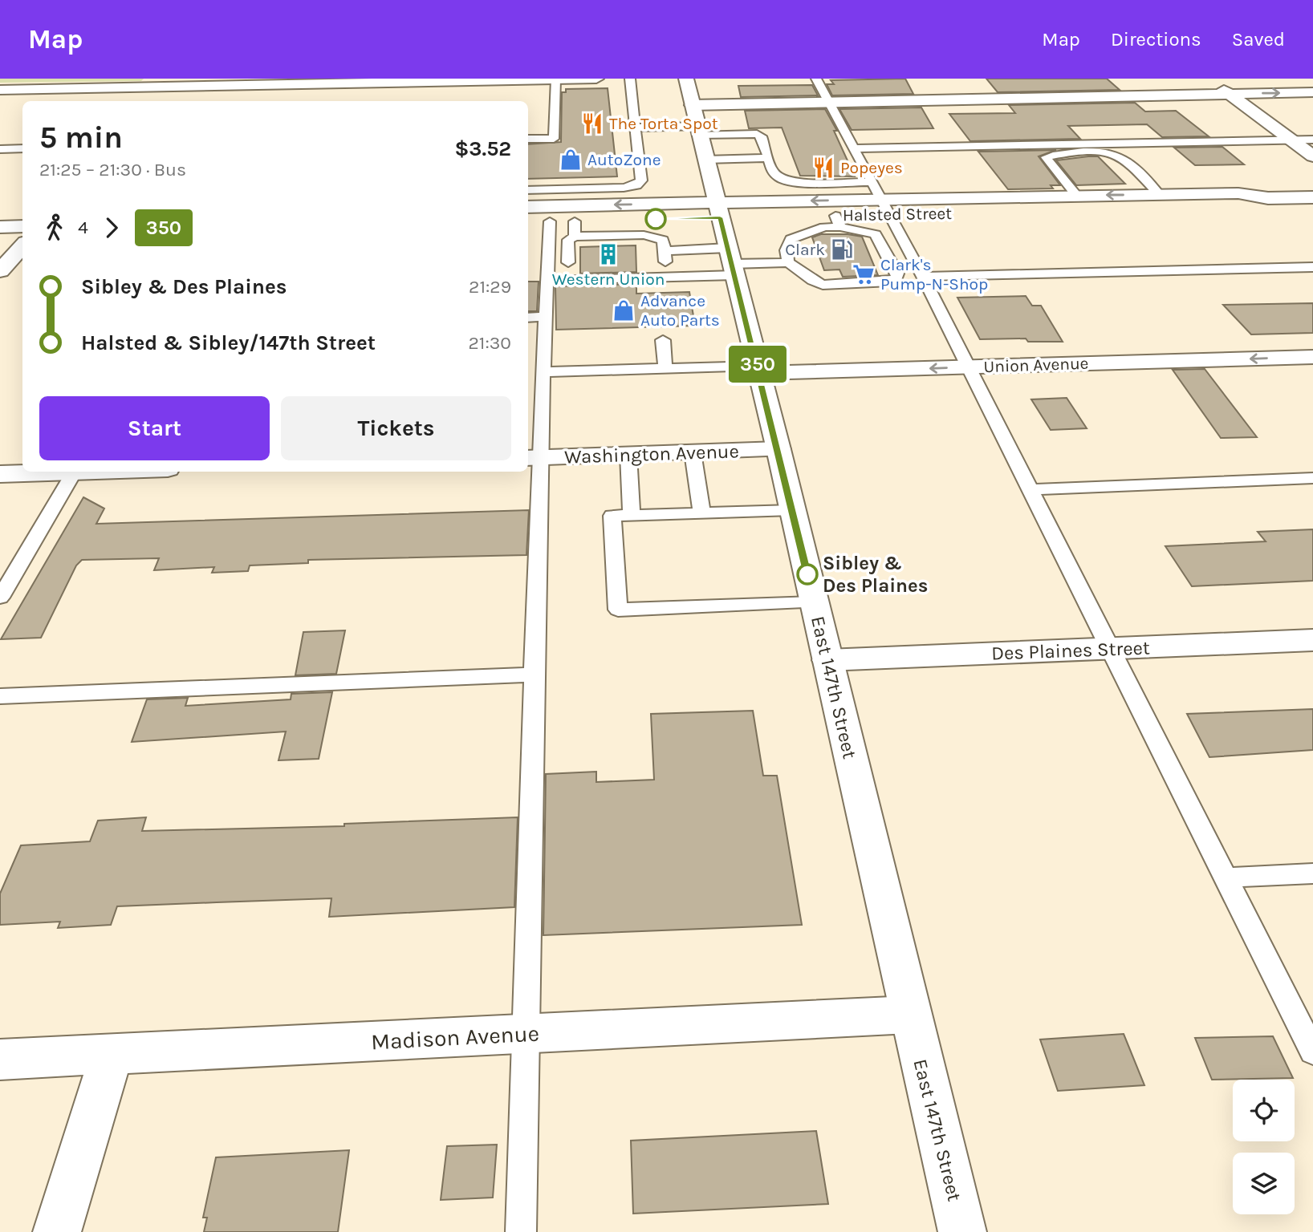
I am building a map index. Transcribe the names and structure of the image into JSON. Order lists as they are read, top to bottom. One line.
{"streets":{"street":["Halsted Street","Union Avenue","Washington Avenue","Des Plaines Street","East 147th Street","Madison Avenue"]},"crossings":[["Halsted Street","East 147th Street"],["Union Avenue","East 147th Street"],["Washington Avenue","East 147th Street"],["Des Plaines Street","East 147th Street"],["East 147th Street","Madison Avenue"]],"places":{"restaurant":["The Torta Spot","Popeyes"],"shop":["AutoZone","Advance Auto Parts"],"fuel station":["Clark"],"building":["Western Union"],"supermarket":["Clark's Pump-N-Shop"],"other":["Sibley & Des Plaines"]},"lines":["bus line 350"],"page":{"header":"Map","nav":["Map","Directions","Saved"],"on_map":"350","heading":["5 min","21:25 – 21:30 · Bus","$3.52"],"legs":["4","350"],"list":[{"name":"Sibley & Des Plaines","value":"21:29"},{"name":"Halsted & Sibley/147th Street","value":"21:30"}],"buttons":["Start","Tickets"]}}
